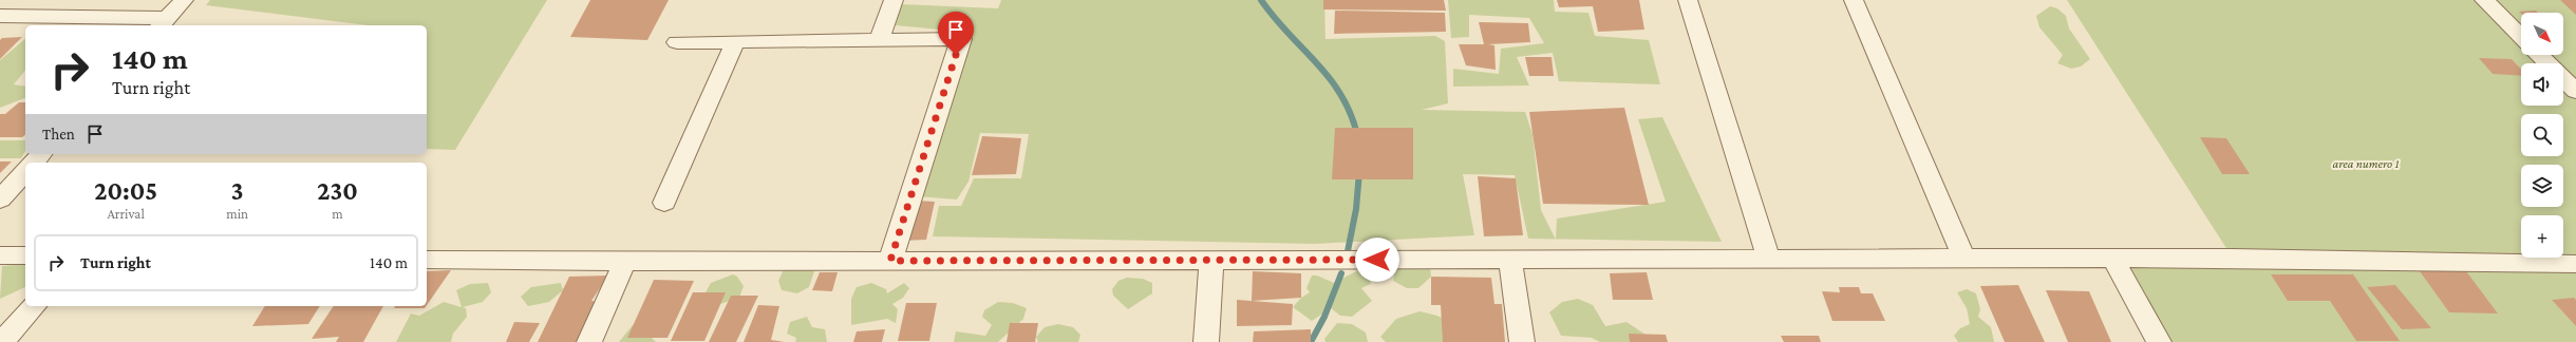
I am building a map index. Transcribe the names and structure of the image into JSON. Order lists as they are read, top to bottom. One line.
{"parks":["area numero 1"],"north":"bottom right","page":{"map_buttons":"+","turn":["140 m","Turn right"],"then":"Then","eta":["20:05","Arrival","3","min","230","m"],"list":[{"name":"Turn right","value":"140 m"}]}}
